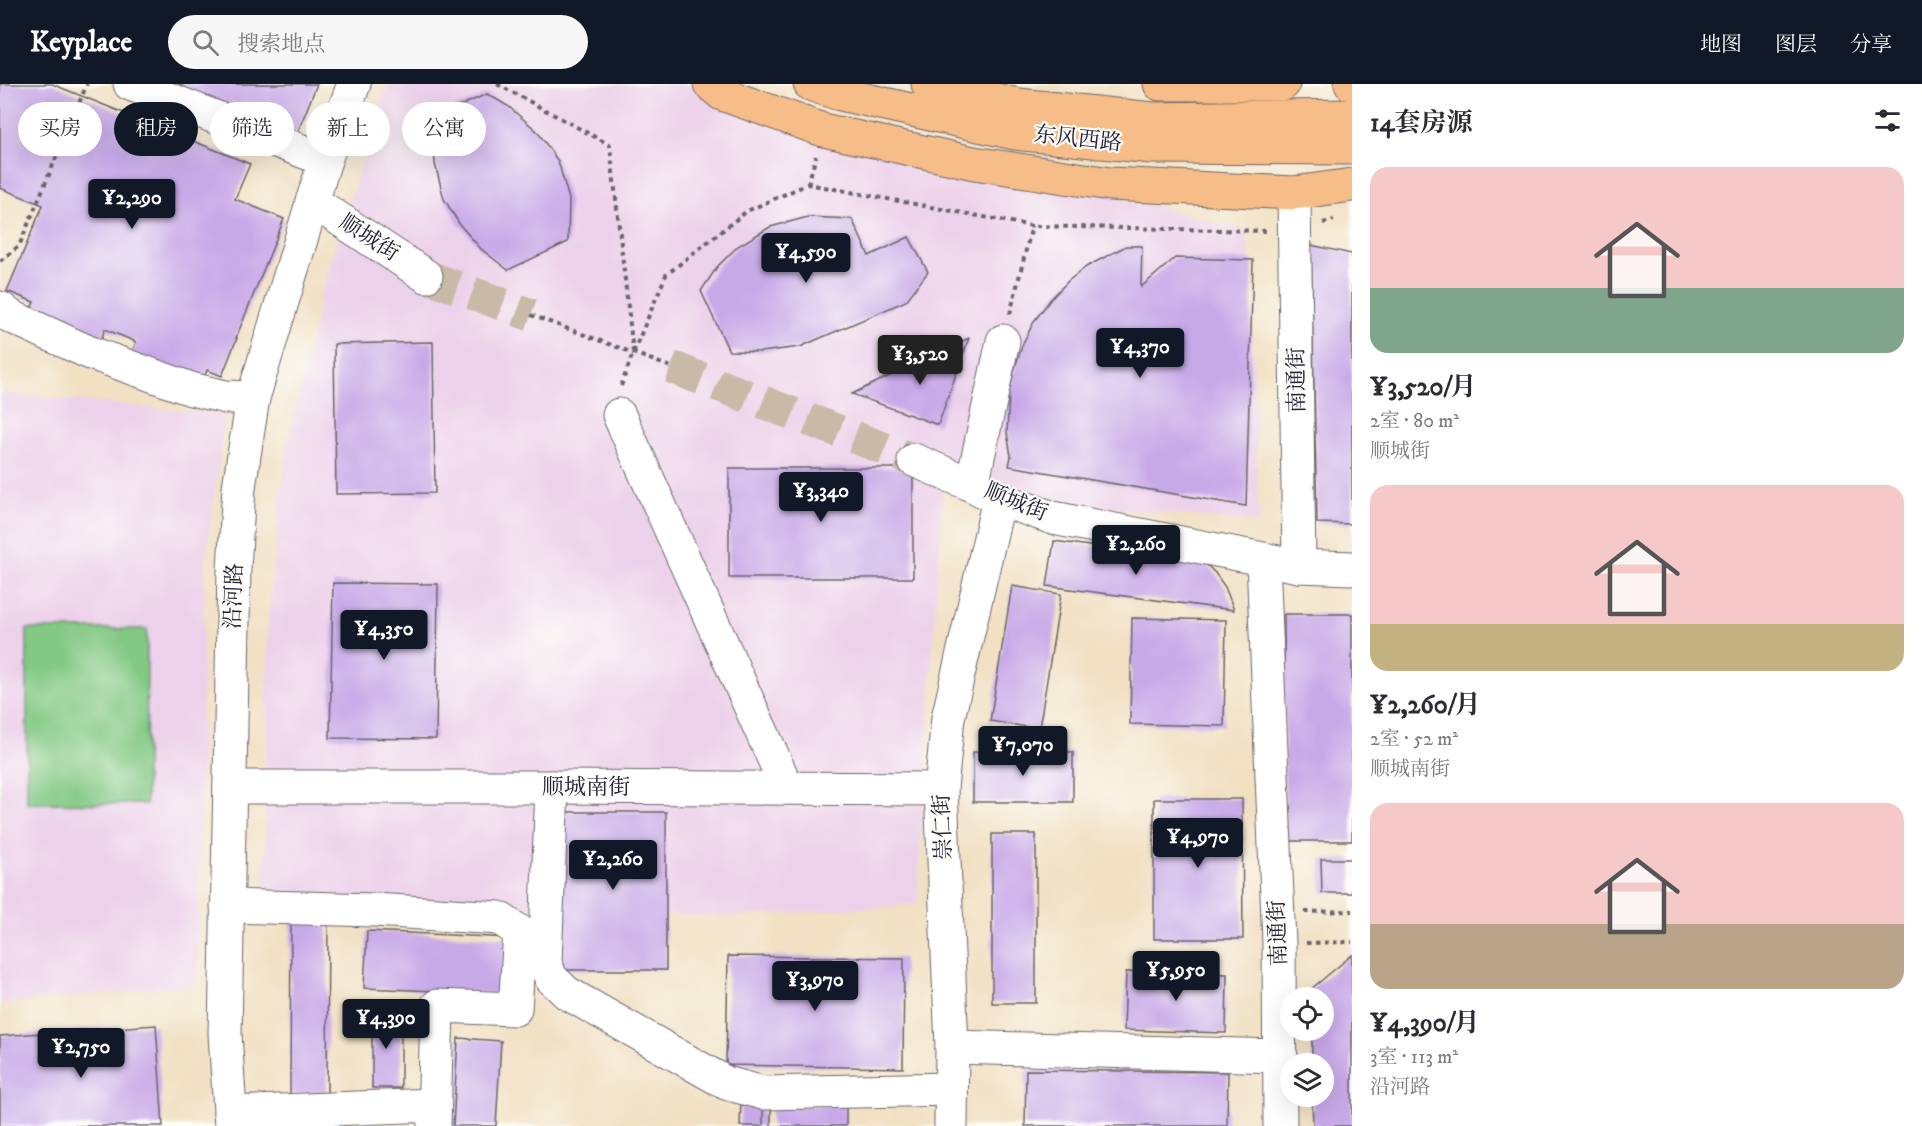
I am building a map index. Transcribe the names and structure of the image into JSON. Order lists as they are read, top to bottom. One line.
{"streets":{"main road":["东风西路"],"street":["顺城街","南通街","沿河路","顺城南街","崇仁街"]},"crossings":[["顺城街","南通街"],["顺城街","沿河路"],["顺城街","崇仁街"],["沿河路","顺城南街"],["顺城南街","崇仁街"]],"page":{"header":"Keyplace","search":"搜索地点","nav":["地图","图层","分享"],"heading":"14套房源","chip":["买房","租房","筛选","新上","公寓"],"list":[{"name":"¥3,520/月","note":"2室 · 80 m² · 顺城街"},{"name":"¥2,260/月","note":"2室 · 52 m² · 顺城南街"},{"name":"¥4,390/月","note":"3室 · 113 m² · 沿河路"}],"price":["¥2,290","¥4,590","¥4,370","¥3,520","¥3,340","¥2,260","¥4,350","¥7,070","¥4,970","¥2,260","¥5,950","¥3,970","¥4,390","¥2,750"]}}
